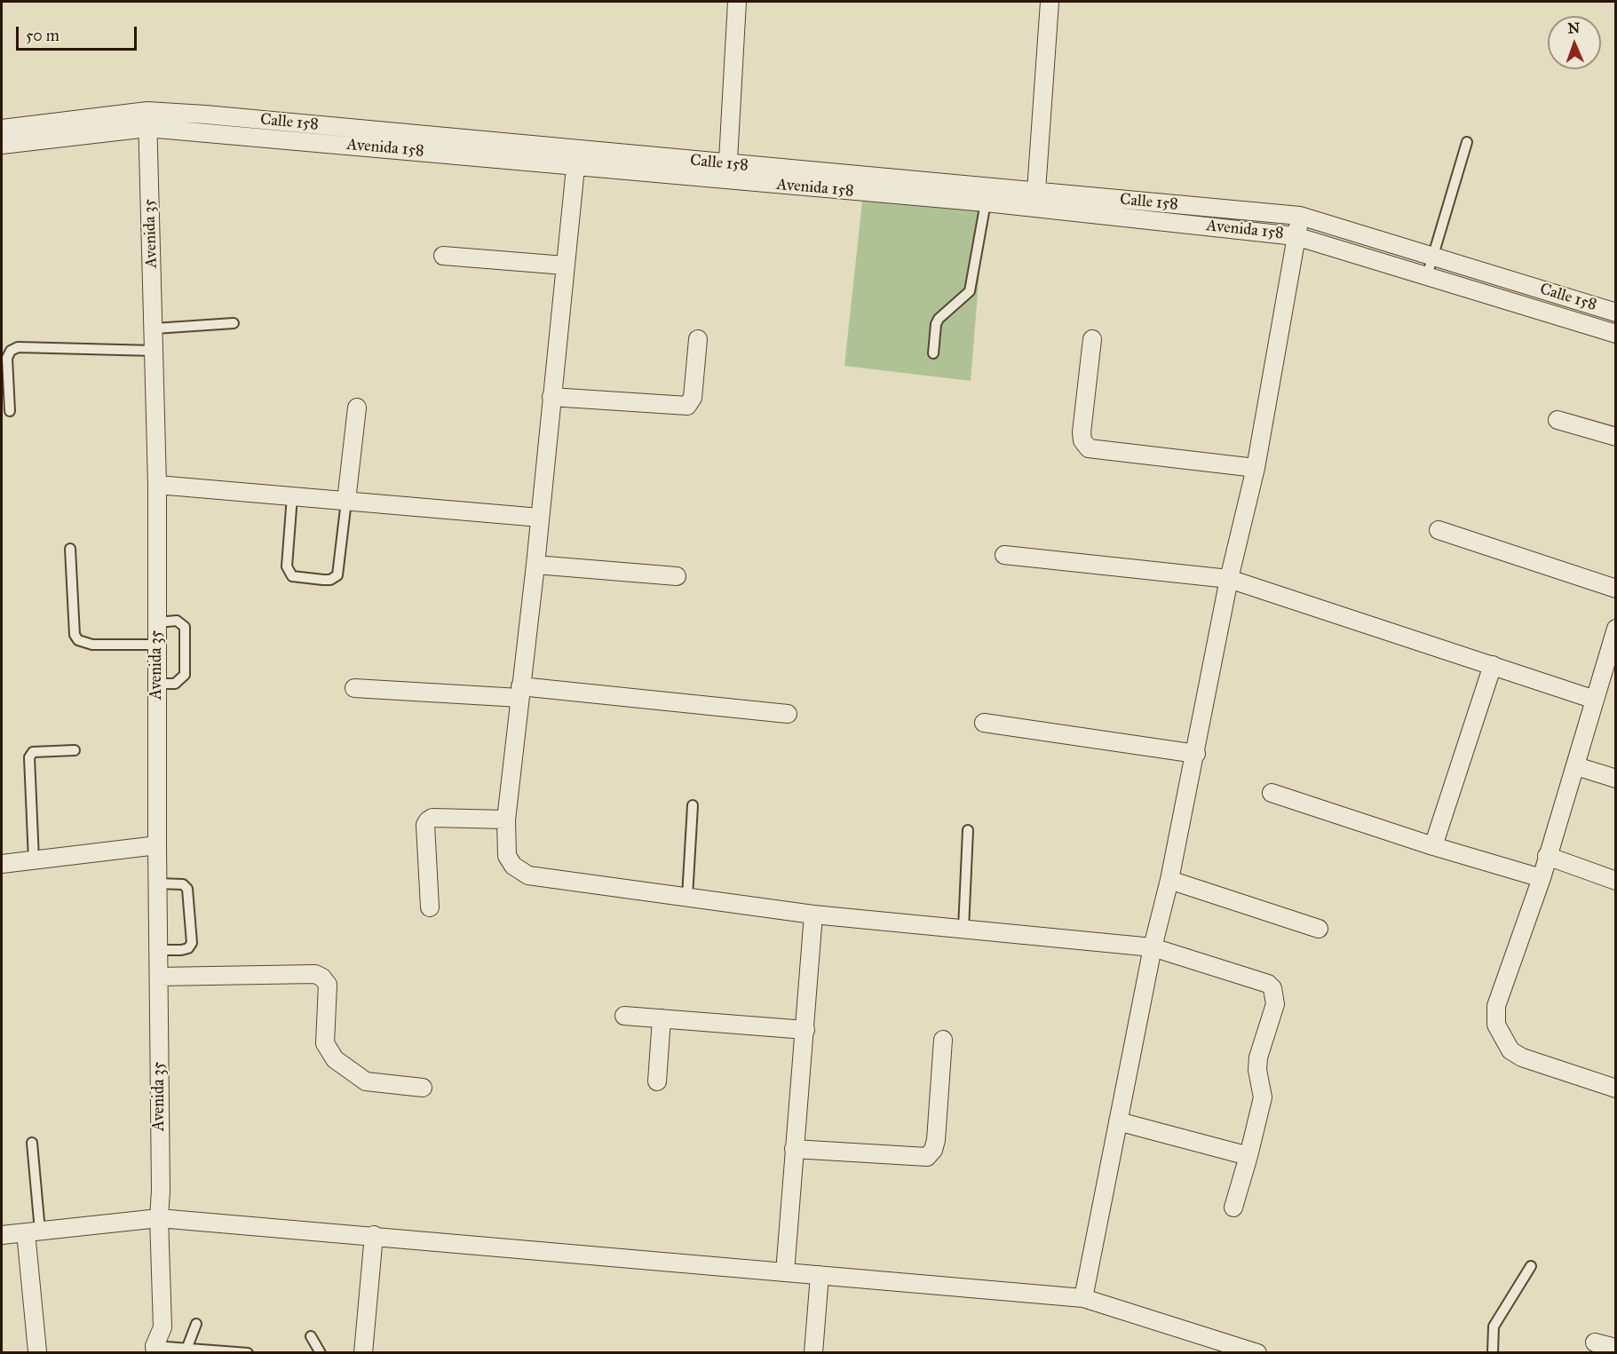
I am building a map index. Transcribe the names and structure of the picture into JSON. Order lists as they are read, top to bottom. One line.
{"streets":{"street":["Calle 158","Avenida 158","Avenida 35"]},"crossings":[["Calle 158","Avenida 158"],["Avenida 158","Avenida 35"]],"scale_bar":"50 m","north":"top"}
